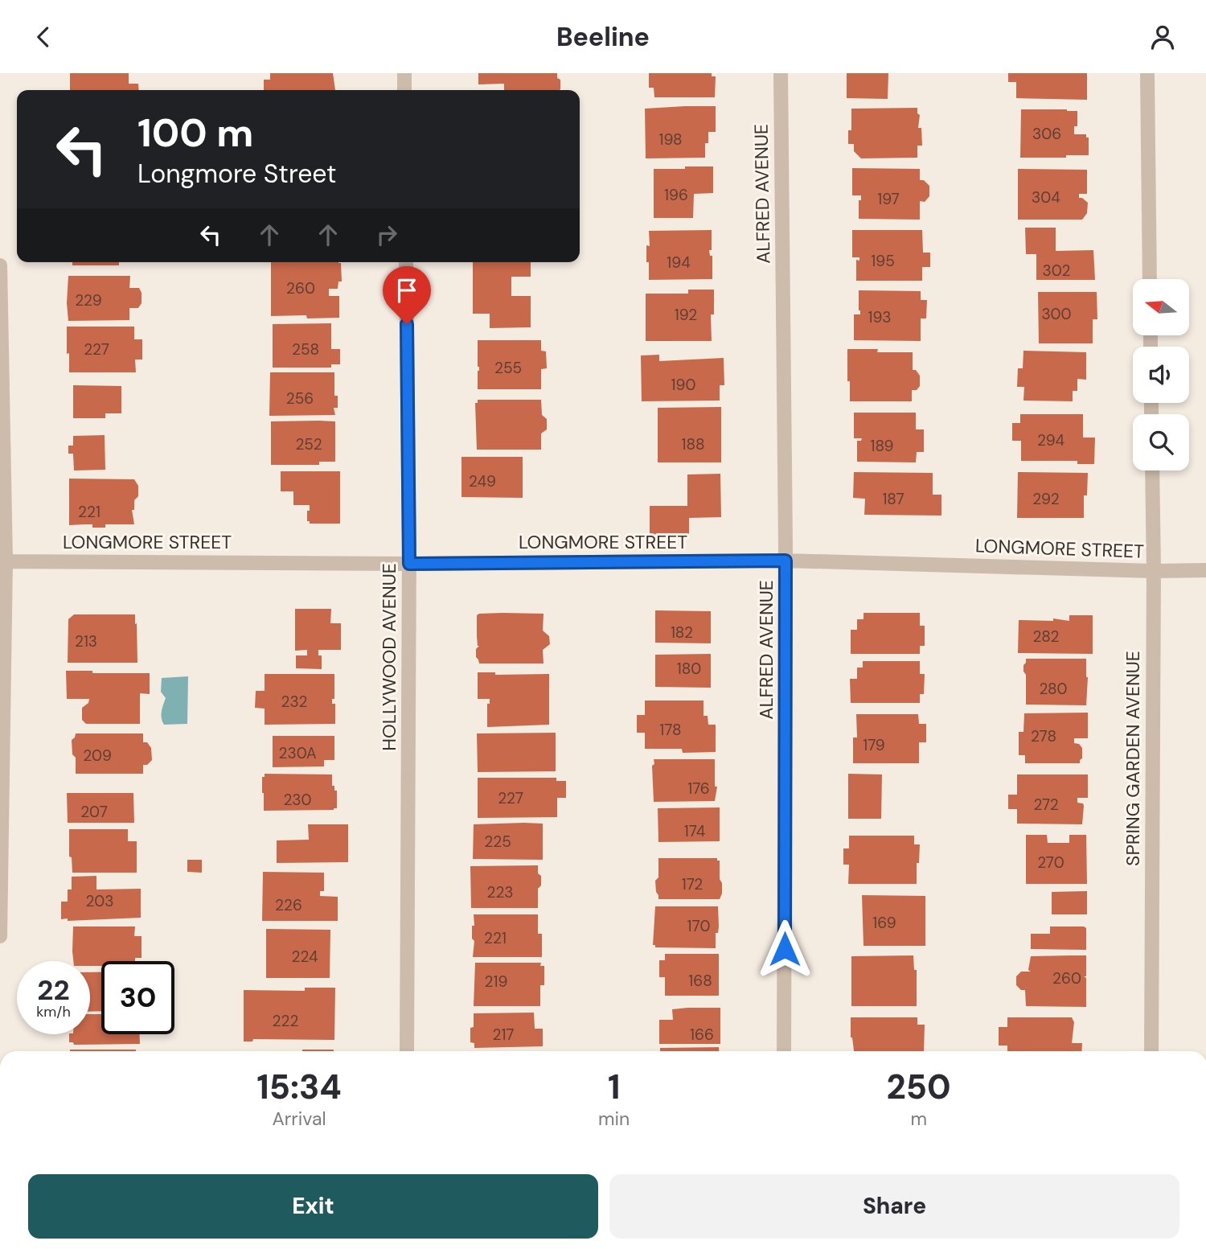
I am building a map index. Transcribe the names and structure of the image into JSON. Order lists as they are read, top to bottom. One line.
{"streets":{"street":["ALFRED AVENUE","LONGMORE STREET","HOLLYWOOD AVENUE","SPRING GARDEN AVENUE"]},"crossings":[["ALFRED AVENUE","LONGMORE STREET"],["LONGMORE STREET","HOLLYWOOD AVENUE"],["LONGMORE STREET","SPRING GARDEN AVENUE"]],"house_numbers":["306","198","196","304","197","195","194","302","260","229","300","192","193","227","258","255","190","256","294","252","188","189","249","187","292","221","182","282","213","180","280","232","178","278","179","230A","209","176","227","230","272","207","174","225","270","172","223","203","226","169","170","221","224","260","168","219","222","217","166"],"north":"left","page":{"header":"Beeline","turn":["100 m","Longmore Street"],"speed":"22 km/h","limit":"30","eta":["15:34","Arrival","1","min","250","m"],"buttons":["Exit","Share"]}}
